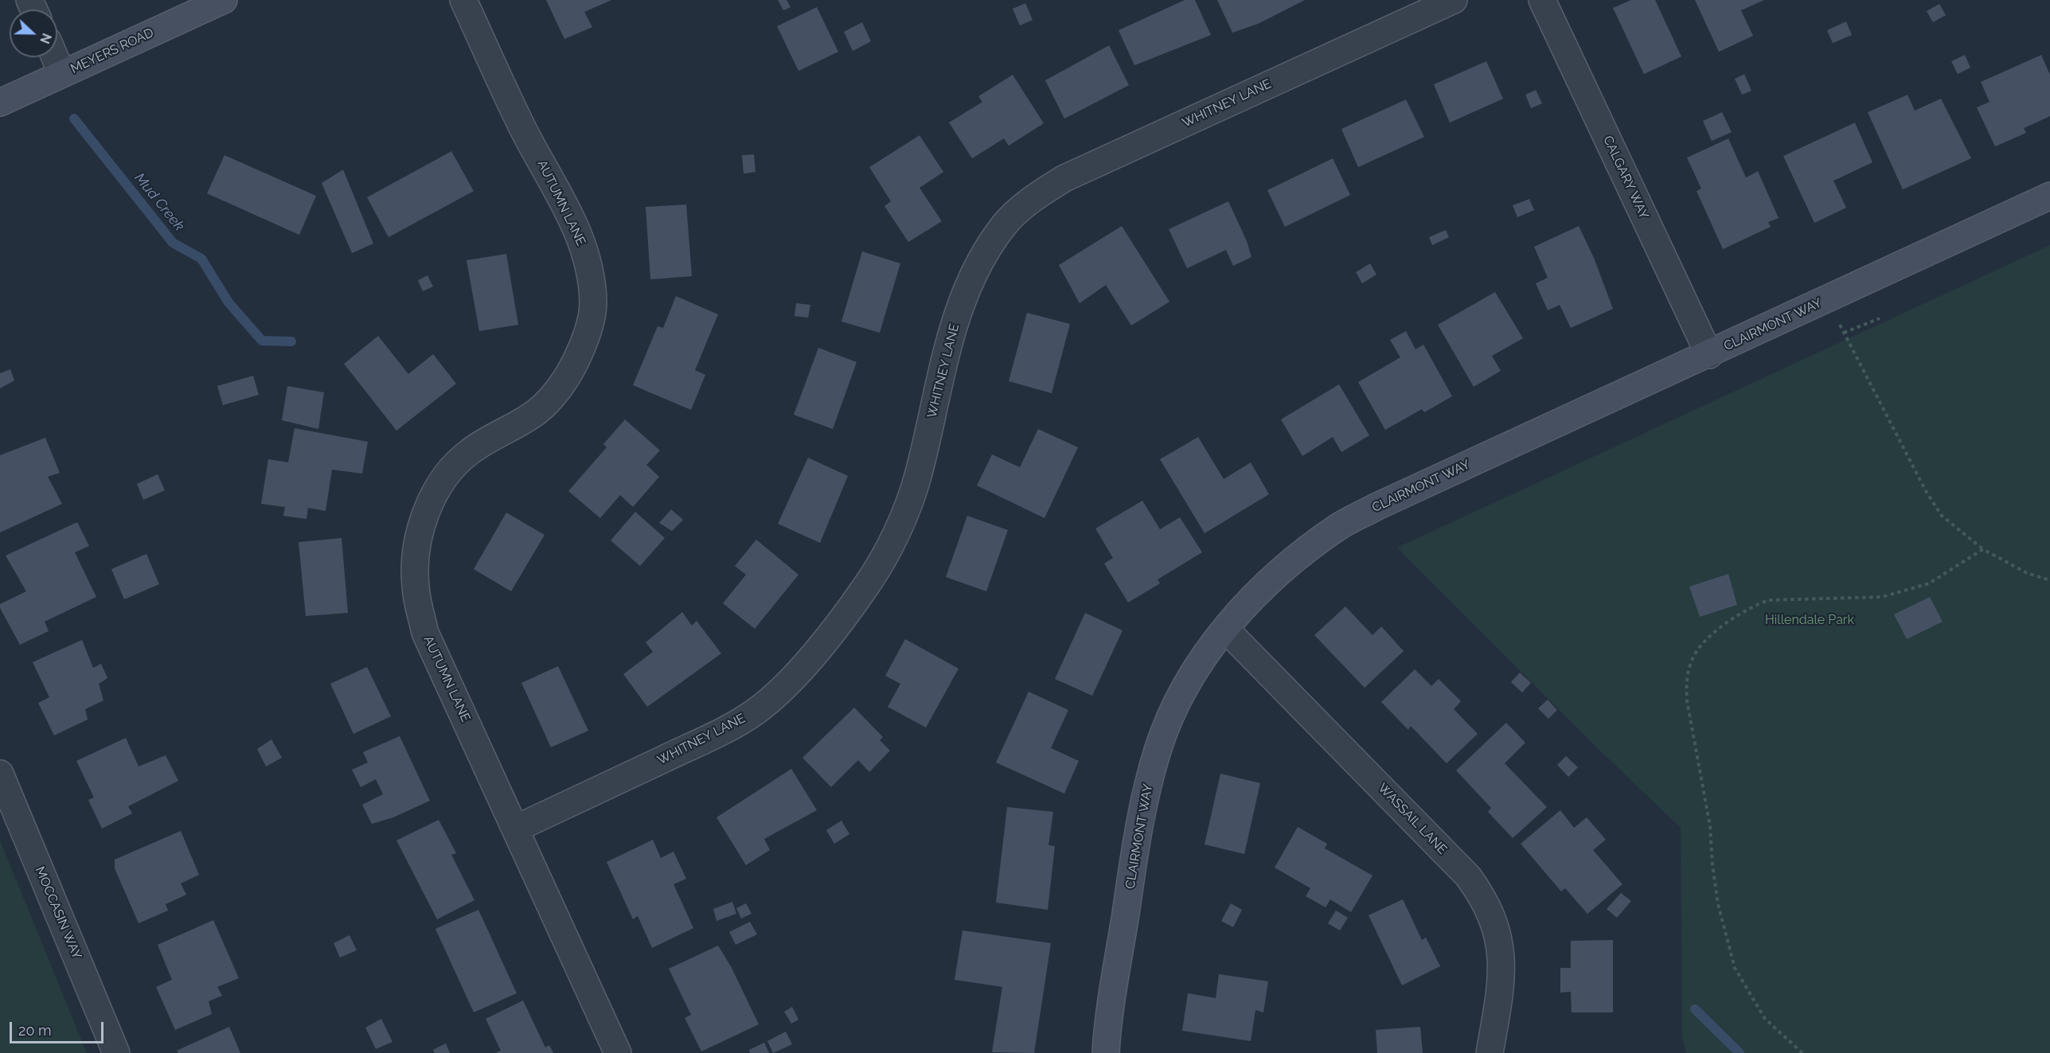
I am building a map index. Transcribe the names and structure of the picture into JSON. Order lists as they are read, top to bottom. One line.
{"streets":{"street":["MEYERS ROAD","WHITNEY LANE","CALGARY WAY","AUTUMN LANE","CLAIRMONT WAY","WASSAIL LANE","MOCCASIN WAY"]},"crossings":[["WHITNEY LANE","AUTUMN LANE"],["CALGARY WAY","CLAIRMONT WAY"],["CLAIRMONT WAY","WASSAIL LANE"]],"water":["Mud Creek"],"parks":["Hillendale Park"],"scale_bar":"20 m","north":"right"}
